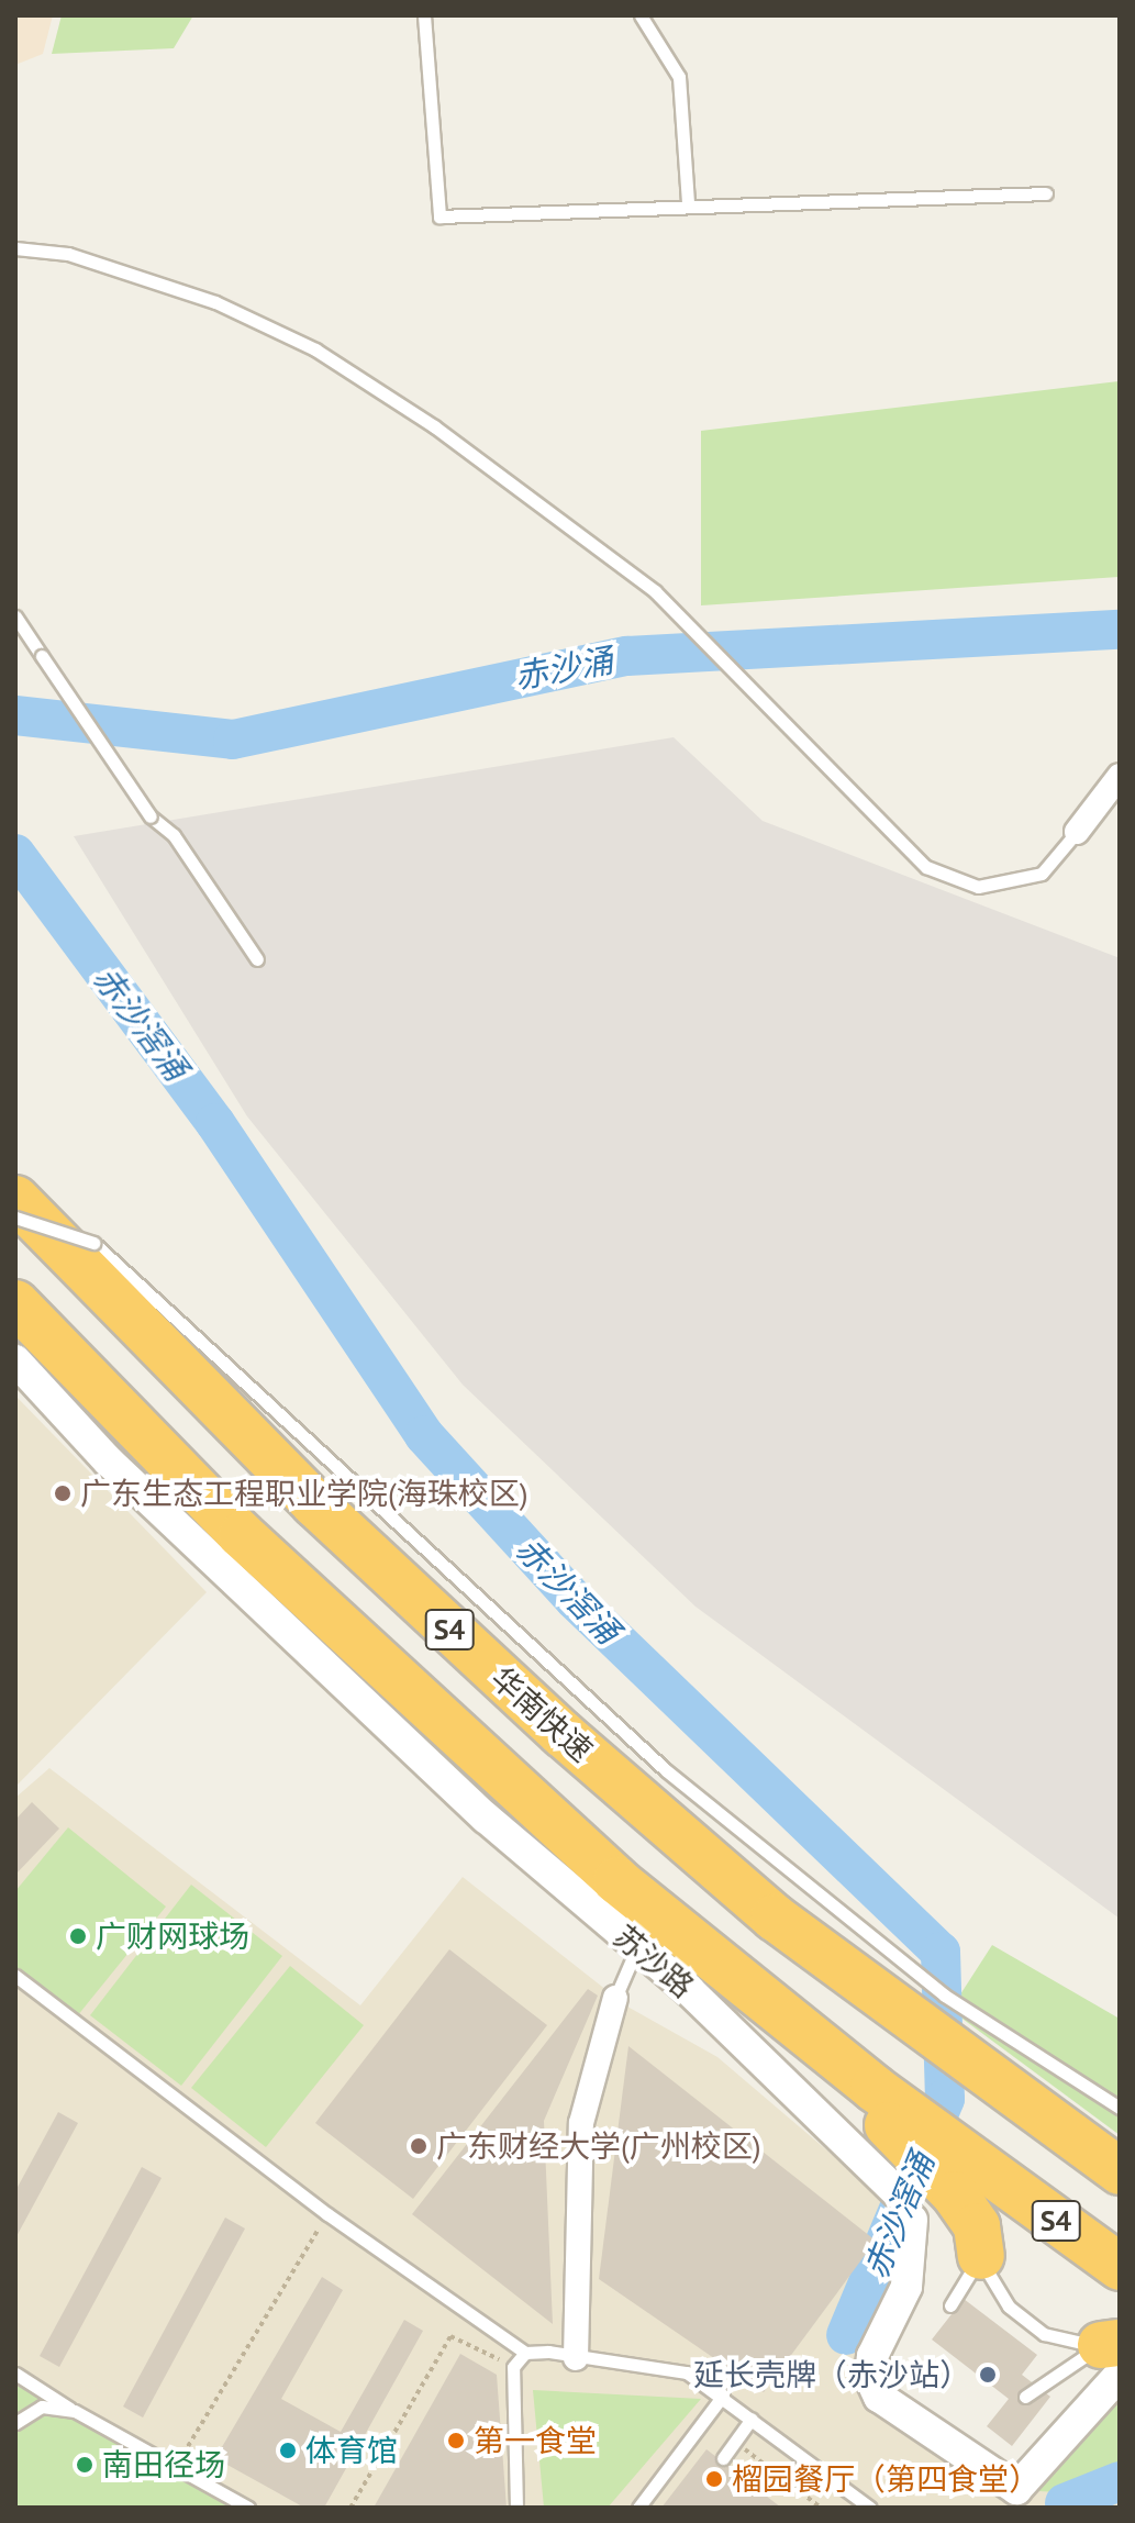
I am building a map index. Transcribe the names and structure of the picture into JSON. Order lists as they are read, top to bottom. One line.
{"streets":{"highway":["S4","华南快速"],"street":["苏沙路"]},"water":["赤沙涌","赤沙滘涌"],"places":["广东生态工程职业学院(海珠校区)","广财网球场","广东财经大学(广州校区)","延长壳牌（赤沙站）","第一食堂","体育馆","南田径场","榴园餐厅（第四食堂）"]}
